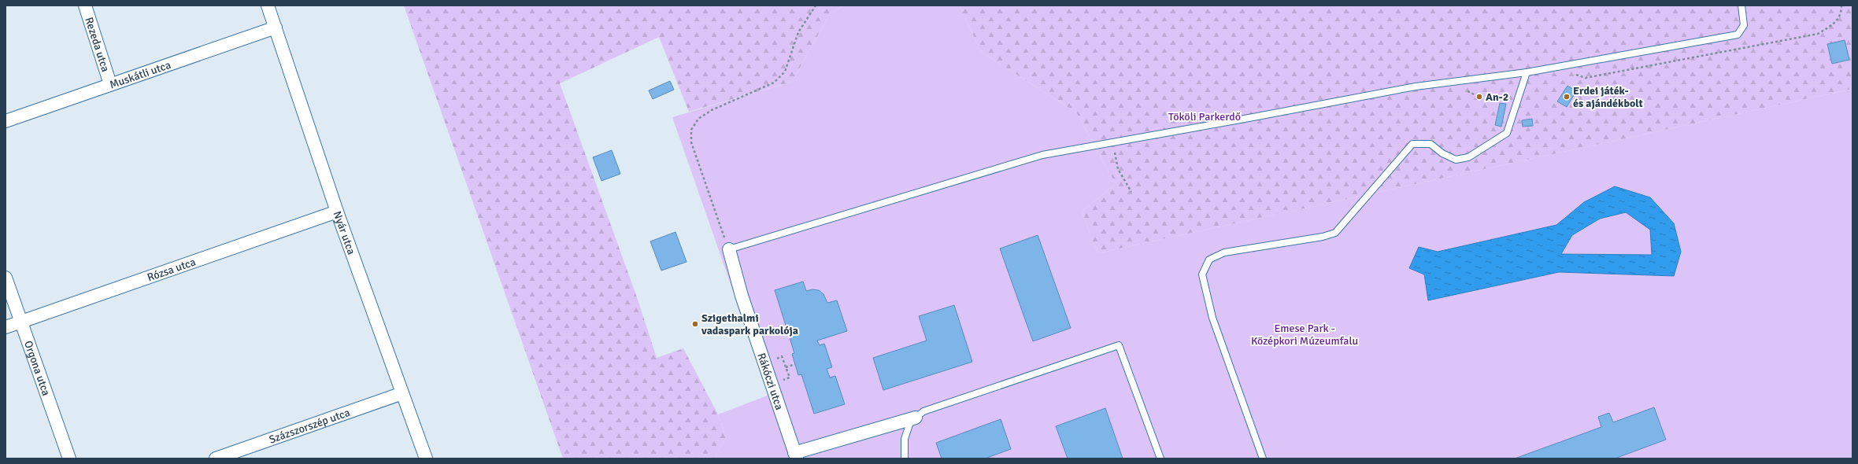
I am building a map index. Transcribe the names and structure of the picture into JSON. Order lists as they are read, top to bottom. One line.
{"streets":{"street":["Rezeda utca","Muskátli utca","Nyár utca","Rózsa utca","Orgona utca","Rákóczi utca","Százszorszép utca"]},"crossings":[["Rezeda utca","Muskátli utca"],["Muskátli utca","Nyár utca"],["Nyár utca","Rózsa utca"],["Nyár utca","Százszorszép utca"],["Rózsa utca","Orgona utca"]],"parks":["Tököli Parkerdő","Emese Park - Középkori Múzeumfalu"],"places":["An-2","Erdei játék- és ajándékbolt","Szigethalmi vadaspark parkolója"]}
